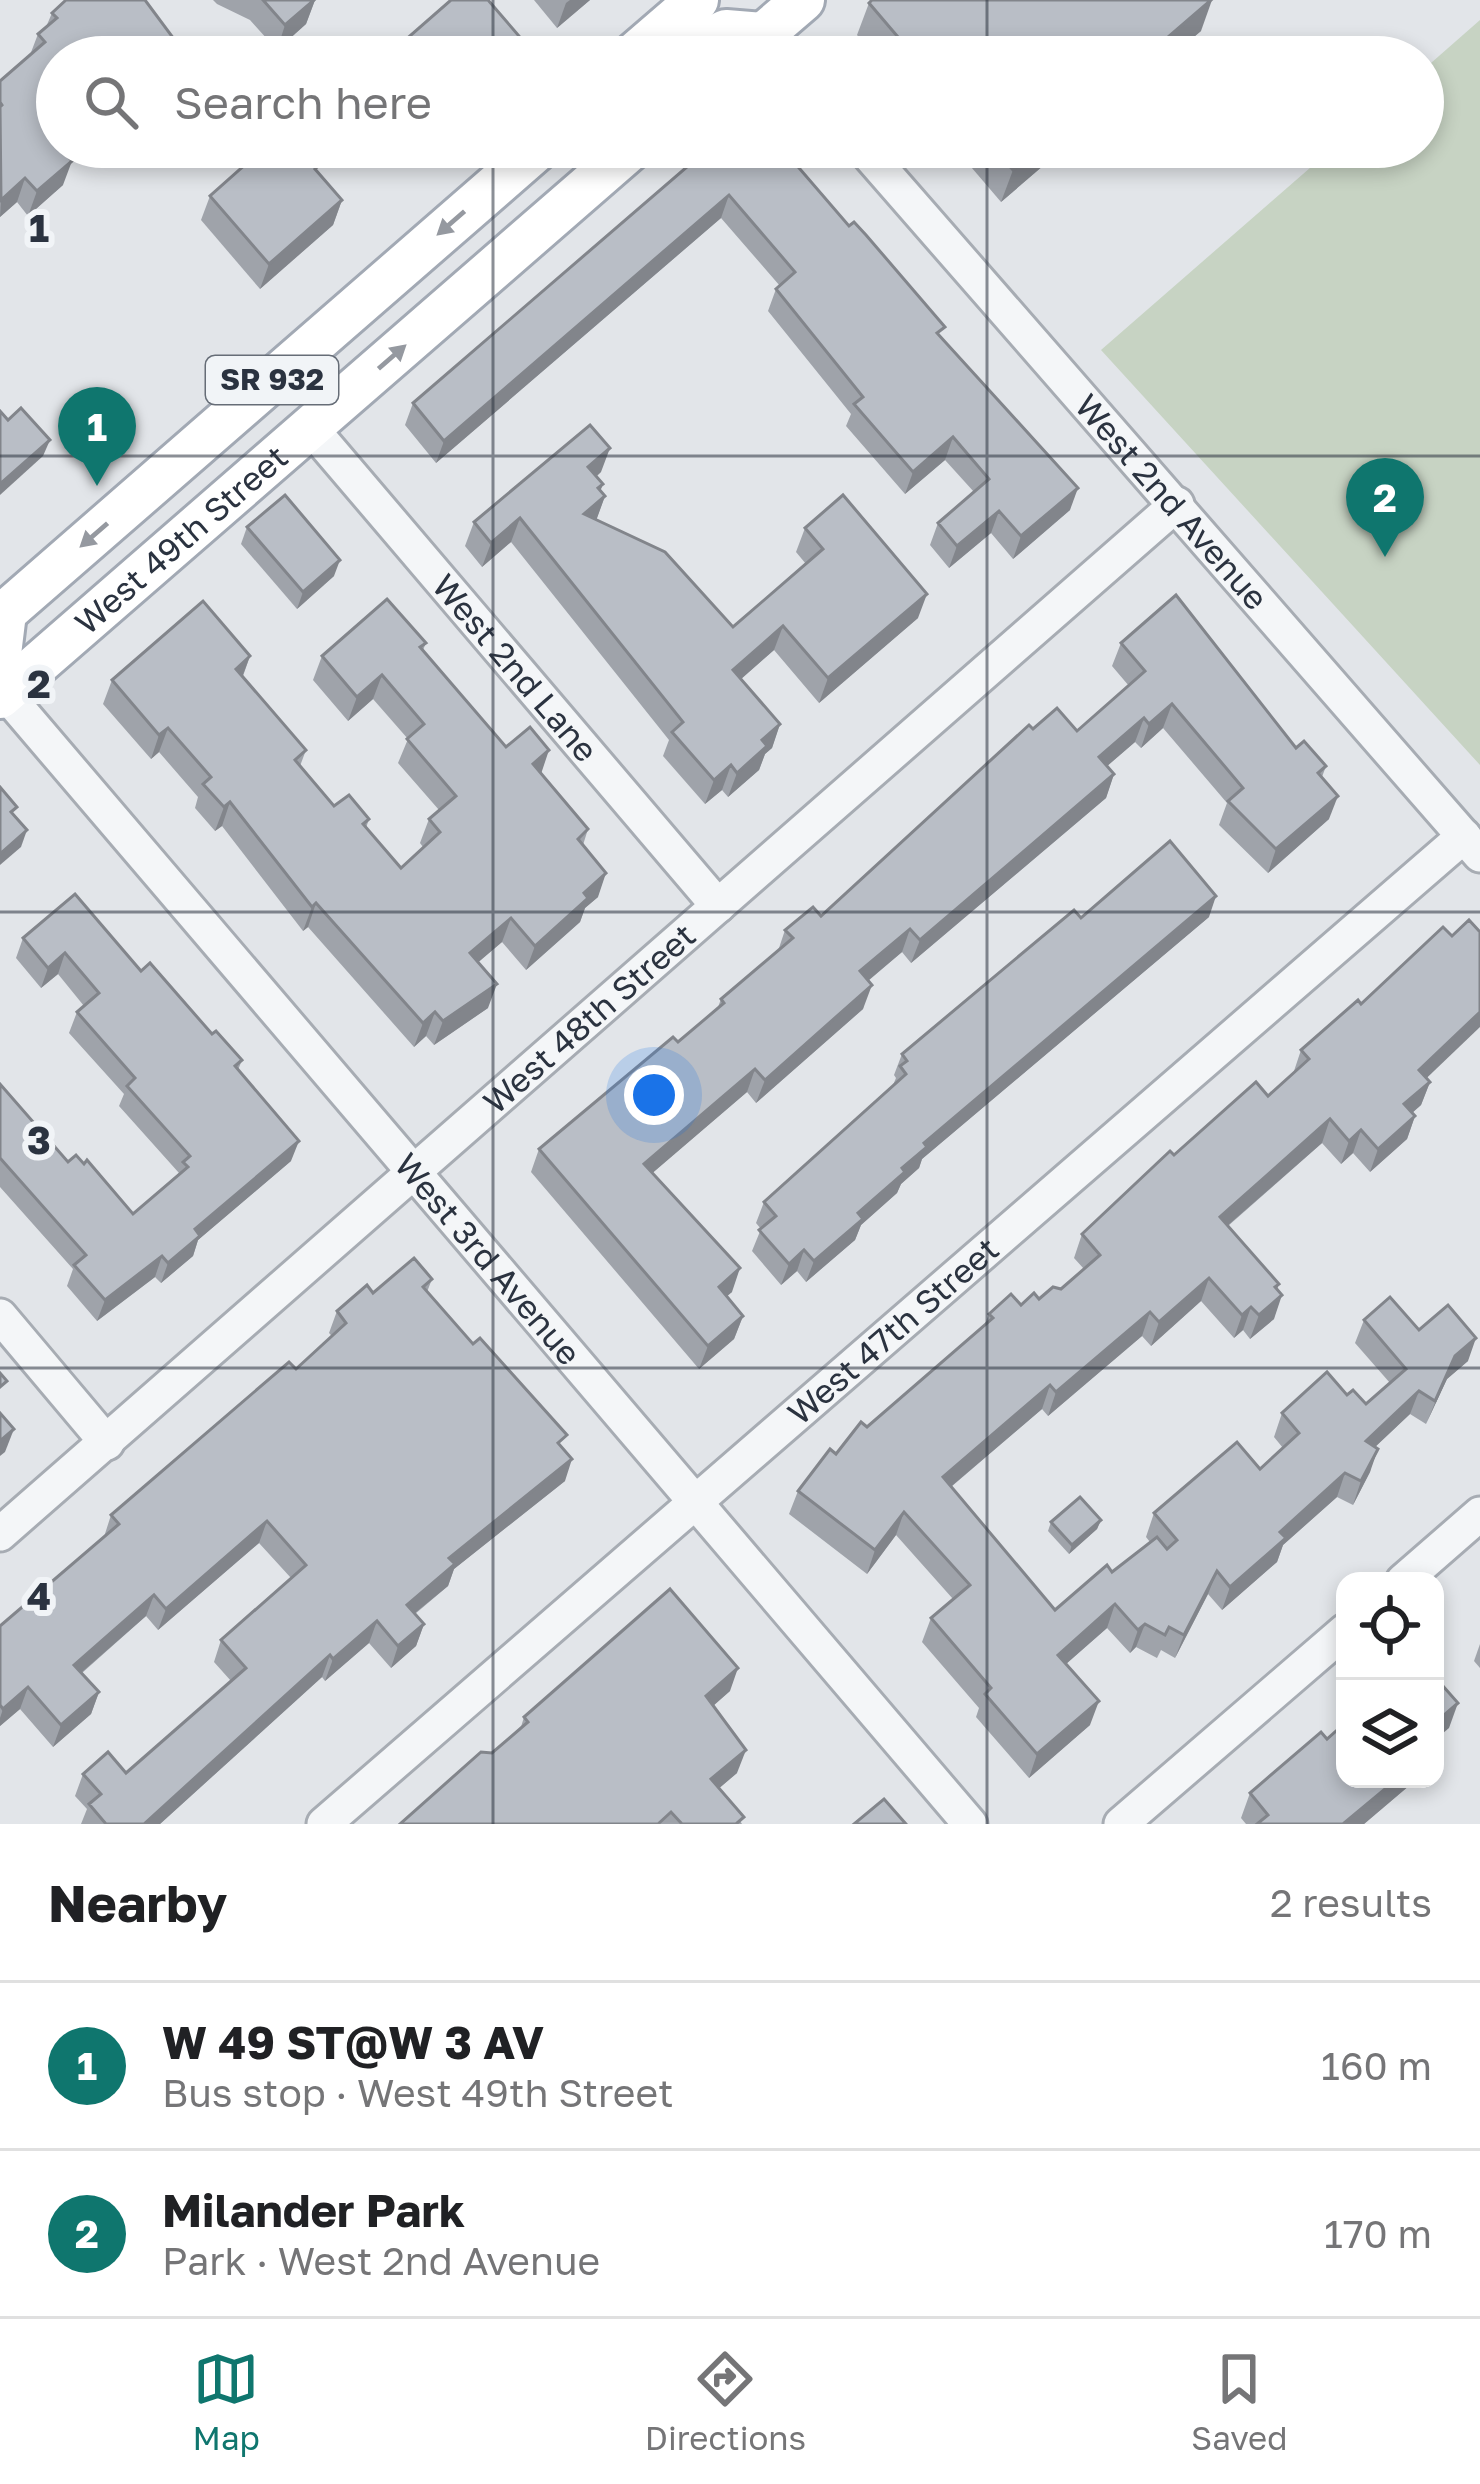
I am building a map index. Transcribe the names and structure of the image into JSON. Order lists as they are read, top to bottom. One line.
{"streets":{"main road":["SR 932","West 49th Street"],"street":["West 2nd Avenue","West 2nd Lane","West 48th Street","West 3rd Avenue","West 47th Street"]},"crossings":[["West 2nd Avenue","West 48th Street"],["West 2nd Avenue","West 47th Street"],["West 49th Street","West 2nd Lane"],["West 49th Street","West 3rd Avenue"],["West 2nd Lane","West 48th Street"],["West 48th Street","West 3rd Avenue"],["West 3rd Avenue","West 47th Street"]],"page":{"search":"Search here","pins":["1","2"],"heading":["Nearby","2 results"],"list":[{"mark":"1","name":"W 49 ST@W 3 AV","note":"Bus stop · West 49th Street","value":"160 m"},{"mark":"2","name":"Milander Park","note":"Park · West 2nd Avenue","value":"170 m"}],"nav":["Map","Directions","Saved"]},"grid":{"rows":["1","2","3","4"]}}
